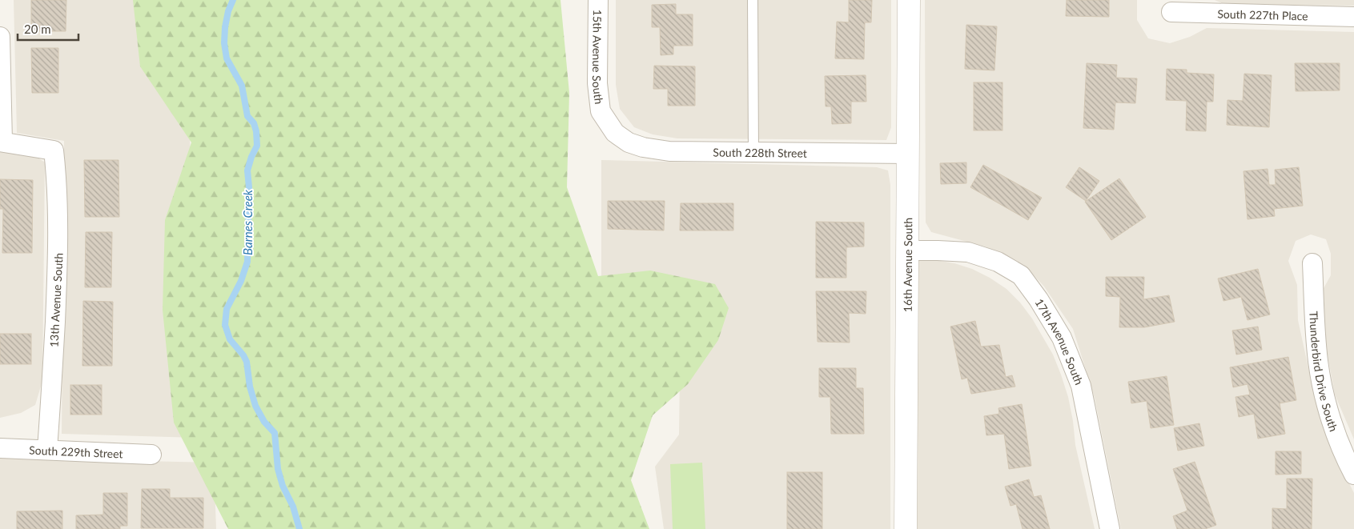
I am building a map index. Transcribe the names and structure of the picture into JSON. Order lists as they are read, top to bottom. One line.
{"streets":{"street":["South 227th Place","15th Avenue South","South 228th Street","16th Avenue South","13th Avenue South","17th Avenue South","Thunderbird Drive South","South 229th Street"]},"crossings":[["15th Avenue South","South 228th Street"],["South 228th Street","16th Avenue South"],["16th Avenue South","17th Avenue South"],["13th Avenue South","South 229th Street"]],"water":["Barnes Creek"],"scale_bar":"20 m"}
